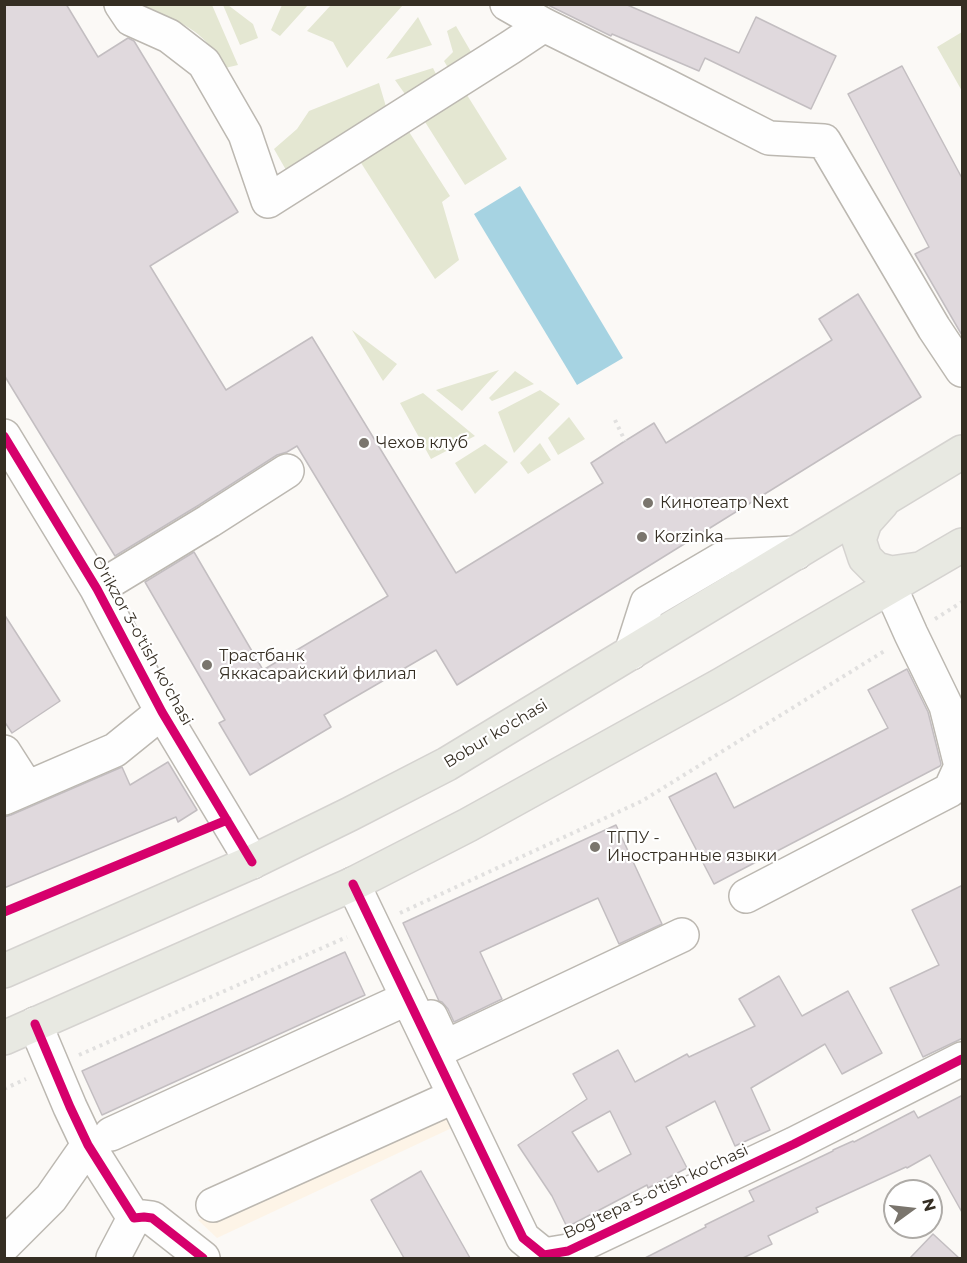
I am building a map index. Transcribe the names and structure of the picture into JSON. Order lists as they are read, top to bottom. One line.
{"streets":{"main road":["Bobur ko'chasi"],"street":["O'rikzor 3-o'tish ko'chasi","Bog'tepa 5-o'tish ko'chasi"]},"crossings":[["O'rikzor 3-o'tish ko'chasi","Bobur ko'chasi"]],"places":["Чехов клуб","Кинотеатр Next","Korzinka","Трастбанк Яккасарайский филиал","ТГПУ - Иностранные языки"],"north":"right"}
